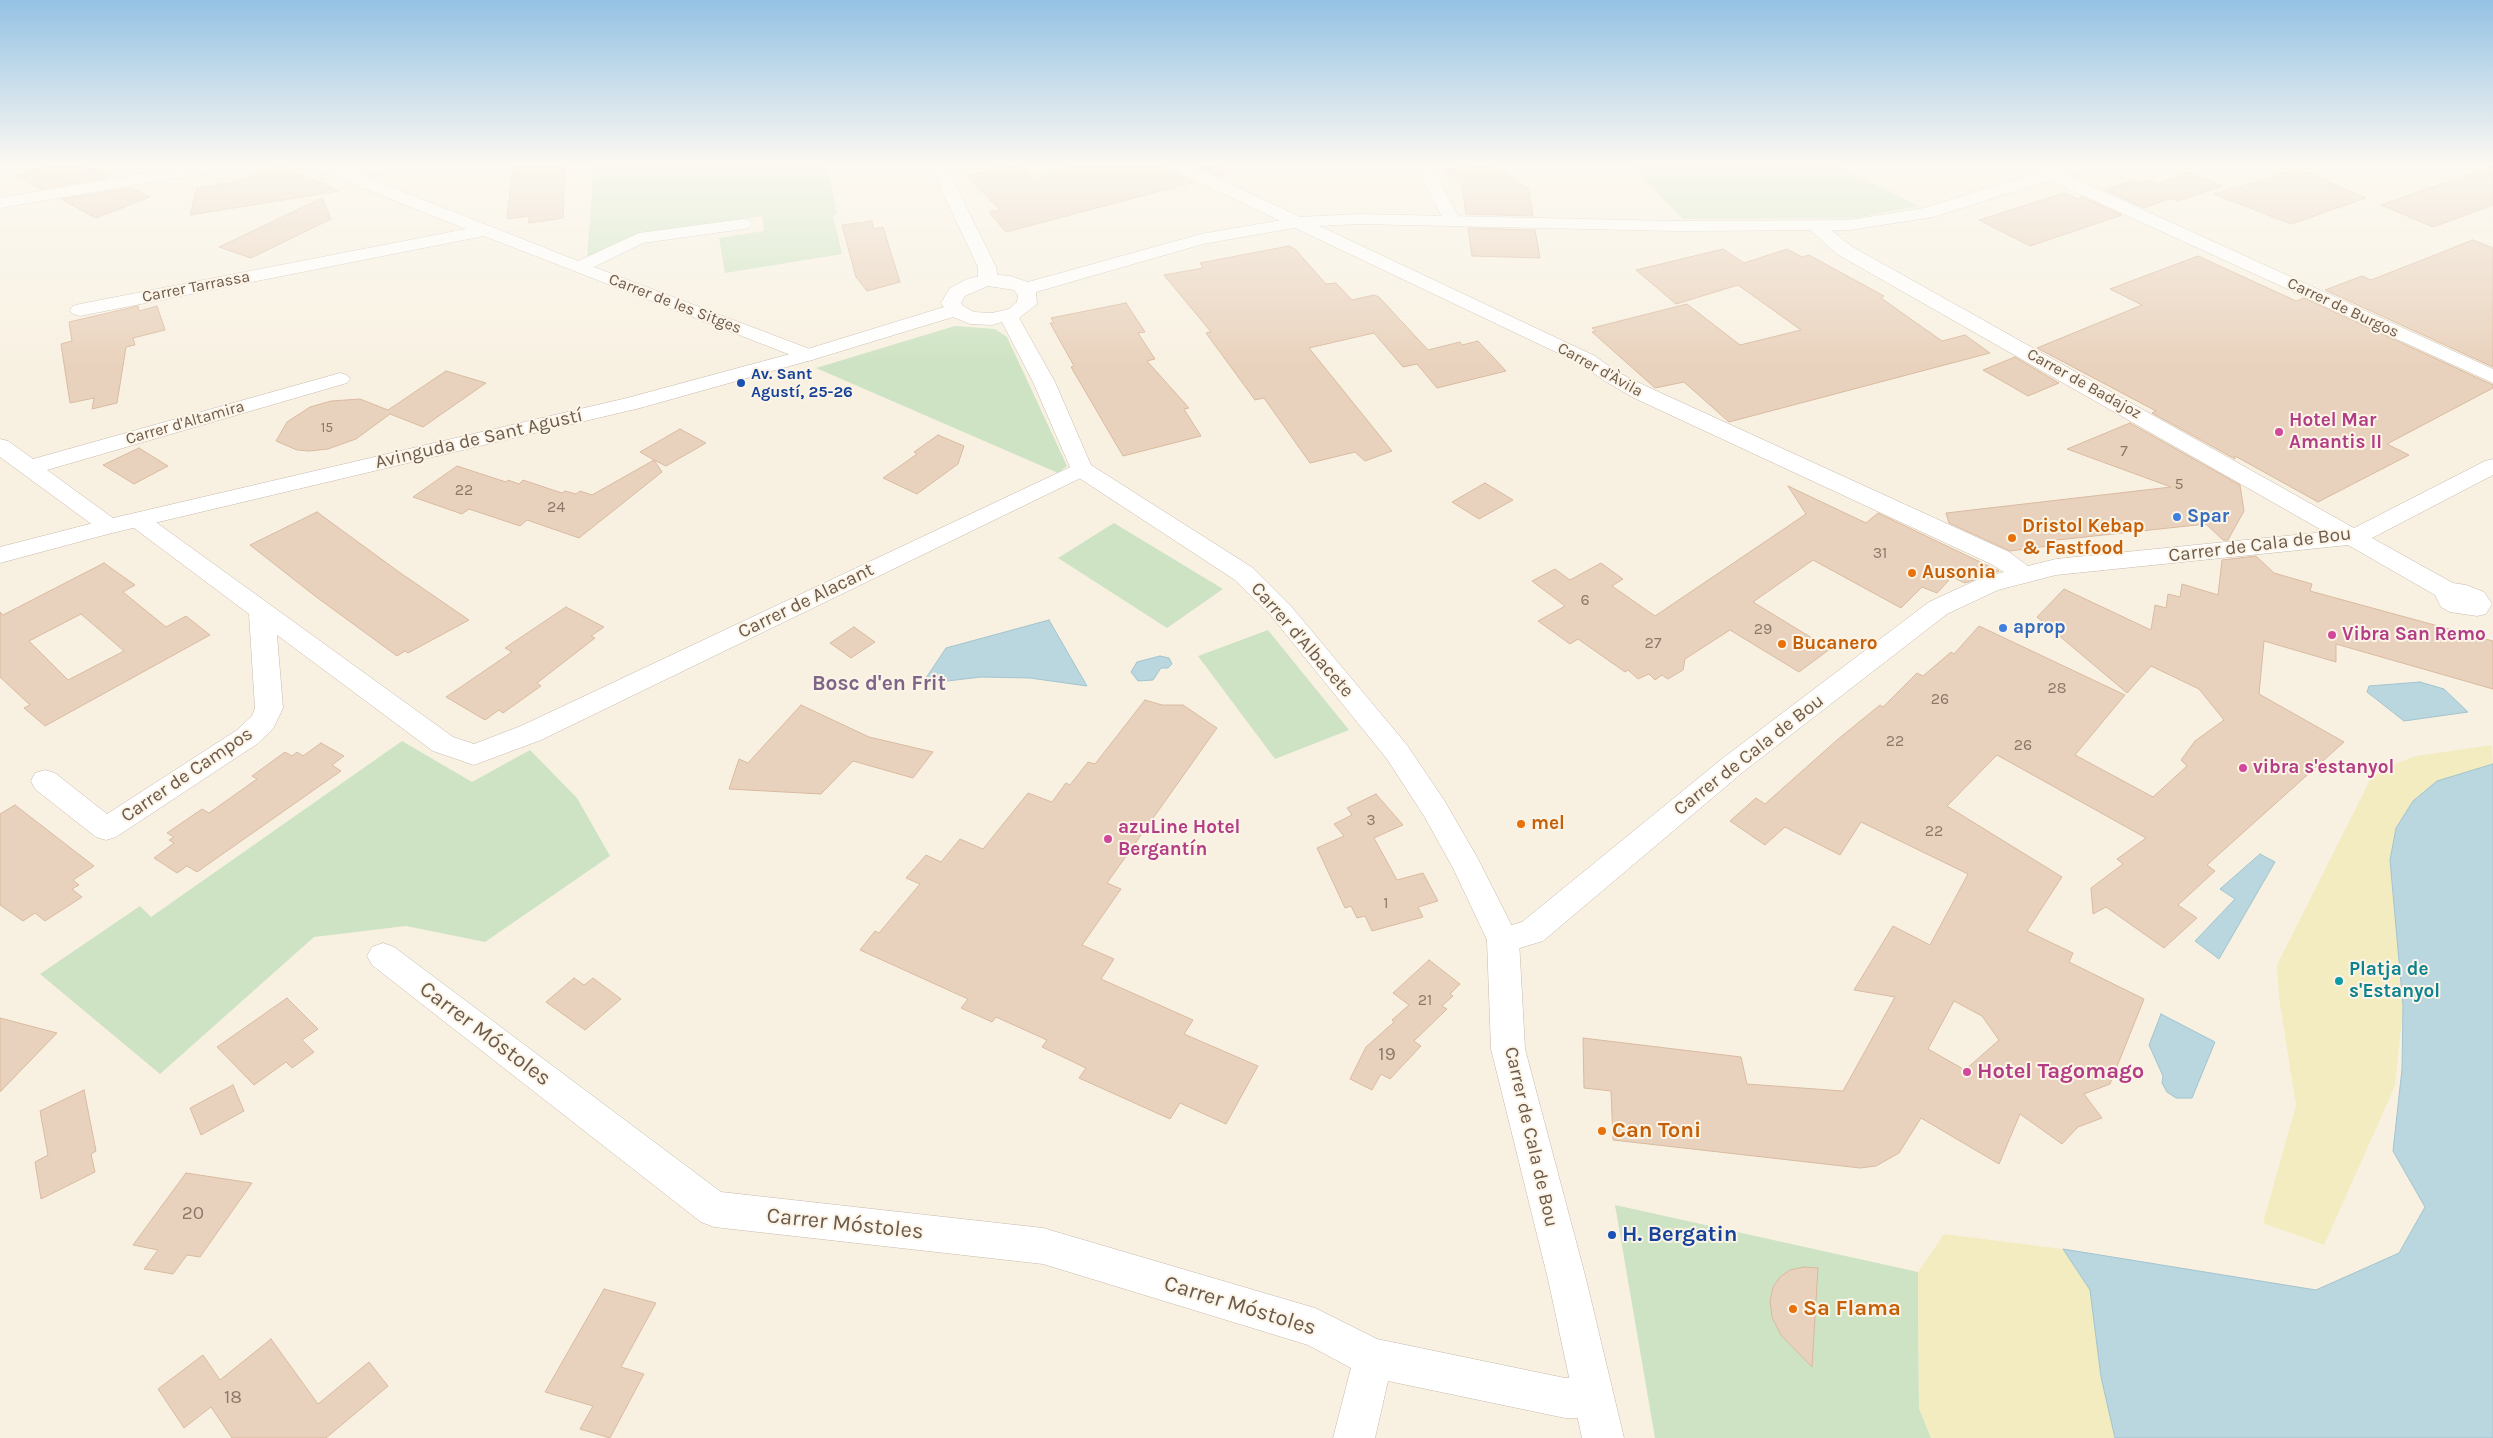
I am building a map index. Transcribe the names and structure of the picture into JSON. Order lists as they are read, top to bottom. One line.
{"streets":{"street":["Carrer Tarrassa","Carrer de les Sitges","Carrer de Burgos","Carrer d'Àvila","Carrer de Badajoz","Carrer d'Altamira","Avinguda de Sant Agustí","Carrer de Cala de Bou","Carrer de Alacant","Carrer d'Albacete","Carrer de Campos","Carrer Móstoles"]},"crossings":[["Carrer de les Sitges","Avinguda de Sant Agustí"],["Carrer d'Àvila","Carrer de Cala de Bou"],["Carrer de Badajoz","Carrer de Cala de Bou"],["Carrer de Cala de Bou","Carrer d'Albacete"],["Carrer de Cala de Bou","Carrer Móstoles"],["Carrer de Alacant","Carrer d'Albacete"],["Carrer de Alacant","Carrer de Campos"]],"districts":["Bosc d'en Frit"],"places":["Av. Sant Agustí, 25-26","Hotel Mar Amantis II","Spar","Dristol Kebap & Fastfood","Ausonia","aprop","Vibra San Remo","Bucanero","vibra s'estanyol","mel","azuLine Hotel Bergantín","Platja de s'Estanyol","Hotel Tagomago","Can Toni","H. Bergatin","Sa Flama"],"house_numbers":["15","7","5","22","24","31","6","29","27","28","26","22","26","3","22","1","21","19","20","18"]}
